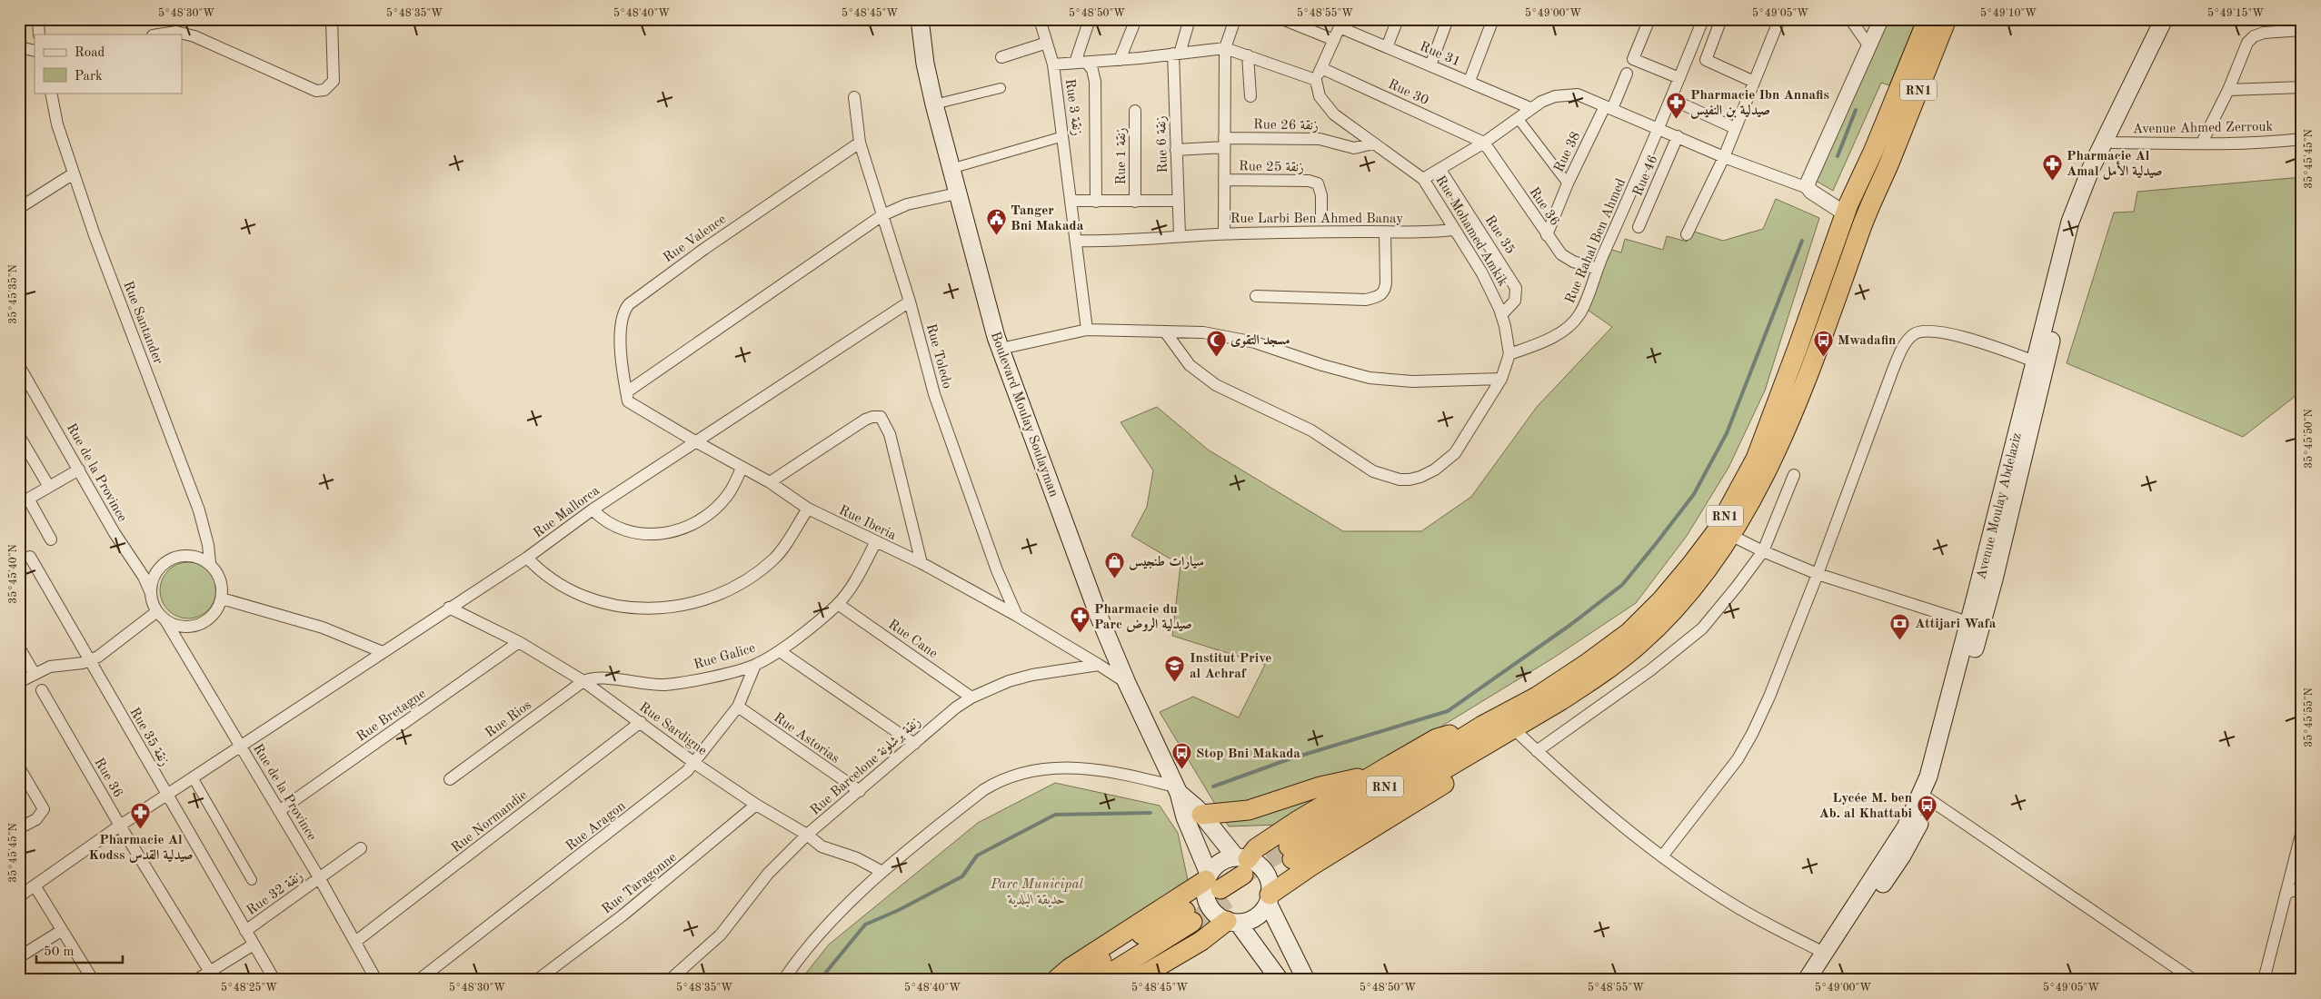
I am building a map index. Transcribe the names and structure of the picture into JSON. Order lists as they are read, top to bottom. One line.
{"streets":{"highway":["RN1"],"main road":["Boulevard Moulay Soulayman","Avenue Moulay Abdelaziz"],"street":["Rue 31","Rue 30","Rue 3 زنقة","Rue 26 زنقة","Avenue Ahmed Zerrouk","Rue 6 زنقة","Rue 38","Rue 1 زنقة","Rue 25 زنقة","Rue 46","Rue 36","Rue Larbi Ben Ahmed Banay","Rue Mohamed Amkik","Rue 35","Rue Valence","Rue Rahal Ben Ahmed","Rue Santander","Rue Toledo","Rue de la Province","Rue Mallorca","Rue Iberia","Rue Cane","Rue Galice","Rue Bretagne","Rue Rios","Rue Sardigne","Rue 35 زنقة","Rue Astorias","Rue Barcelone زنقة برشلونة","Rue Normandie","Rue Aragon","Rue Taragonne","Rue 32 زنقة"]},"crossings":[["Rue 30","Rue 36"],["Rue 3 زنقة","Rue Larbi Ben Ahmed Banay"],["Rue 26 زنقة","Rue 6 زنقة"],["Rue 26 زنقة","Rue Mohamed Amkik"],["Avenue Ahmed Zerrouk","Avenue Moulay Abdelaziz"],["Rue 6 زنقة","Rue Larbi Ben Ahmed Banay"],["Rue 38","Rue 36"],["Rue 36","Rue Rahal Ben Ahmed"],["Rue 36","Rue Mallorca"],["Rue Larbi Ben Ahmed Banay","Rue Mohamed Amkik"],["Rue Mohamed Amkik","Rue 35"],["Rue Mohamed Amkik","Rue Rahal Ben Ahmed"],["Rue Valence","Rue Toledo"],["Rue Valence","Rue Iberia"],["Rue Santander","Rue de la Province"],["Rue Toledo","Rue Mallorca"],["Rue Toledo","Rue Iberia"],["Rue de la Province","Rue Mallorca"],["Rue de la Province","Rue Bretagne"],["Rue de la Province","Rue Normandie"],["Rue de la Province","Rue 32 زنقة"],["Rue Mallorca","Rue Iberia"],["Rue Mallorca","Rue Sardigne"],["Rue Mallorca","Rue 35 زنقة"],["Rue Iberia","Rue Galice"],["Rue Iberia","Rue Barcelone زنقة برشلونة"],["Rue Cane","Rue Galice"],["Rue Cane","Rue Barcelone زنقة برشلونة"],["Rue Galice","Rue Rios"],["Rue Galice","Rue Sardigne"],["Rue Galice","Rue Aragon"],["Rue Bretagne","Rue Sardigne"],["Rue Rios","Rue Sardigne"],["Rue Sardigne","Rue Barcelone زنقة برشلونة"],["Rue Sardigne","Rue Normandie"],["Rue Sardigne","Rue Aragon"],["Rue Sardigne","Rue Taragonne"],["Rue 35 زنقة","Rue 32 زنقة"],["Rue Astorias","Rue Barcelone زنقة برشلونة"],["Rue Astorias","Rue Aragon"]],"parks":["Parc Municipal حديقة البلدية"],"places":{"pharmacy":["Pharmacie Ibn Annafis صيدلية بن النفيس","Pharmacie Al Amal صيدلية الأمل","Pharmacie du Parc صيدلية الروض","Pharmacie Al Kodss صيدلية القدس"],"public building":["Tanger Bni Makada"],"mosque":["مسجد التقوى"],"bus stop":["Mwadafin","Stop Bni Makada","Lycée M. ben Ab. al Khattabi"],"shop":["سيارات طنجيس"],"bank":["Attijari Wafa"],"school or university":["Institut Prive al Achraf"]},"legend":["Road","Park"],"scale_bar":"50 m","coordinates":["5°48'30\"W","5°48'35\"W","5°48'40\"W","5°48'45\"W","5°48'50\"W","5°48'55\"W","5°49'00\"W","5°49'05\"W","5°49'10\"W","5°49'15\"W","35°45'45\"N","35°45'35\"N","35°45'50\"N","35°45'40\"N","35°45'55\"N","5°48'25\"W"]}
